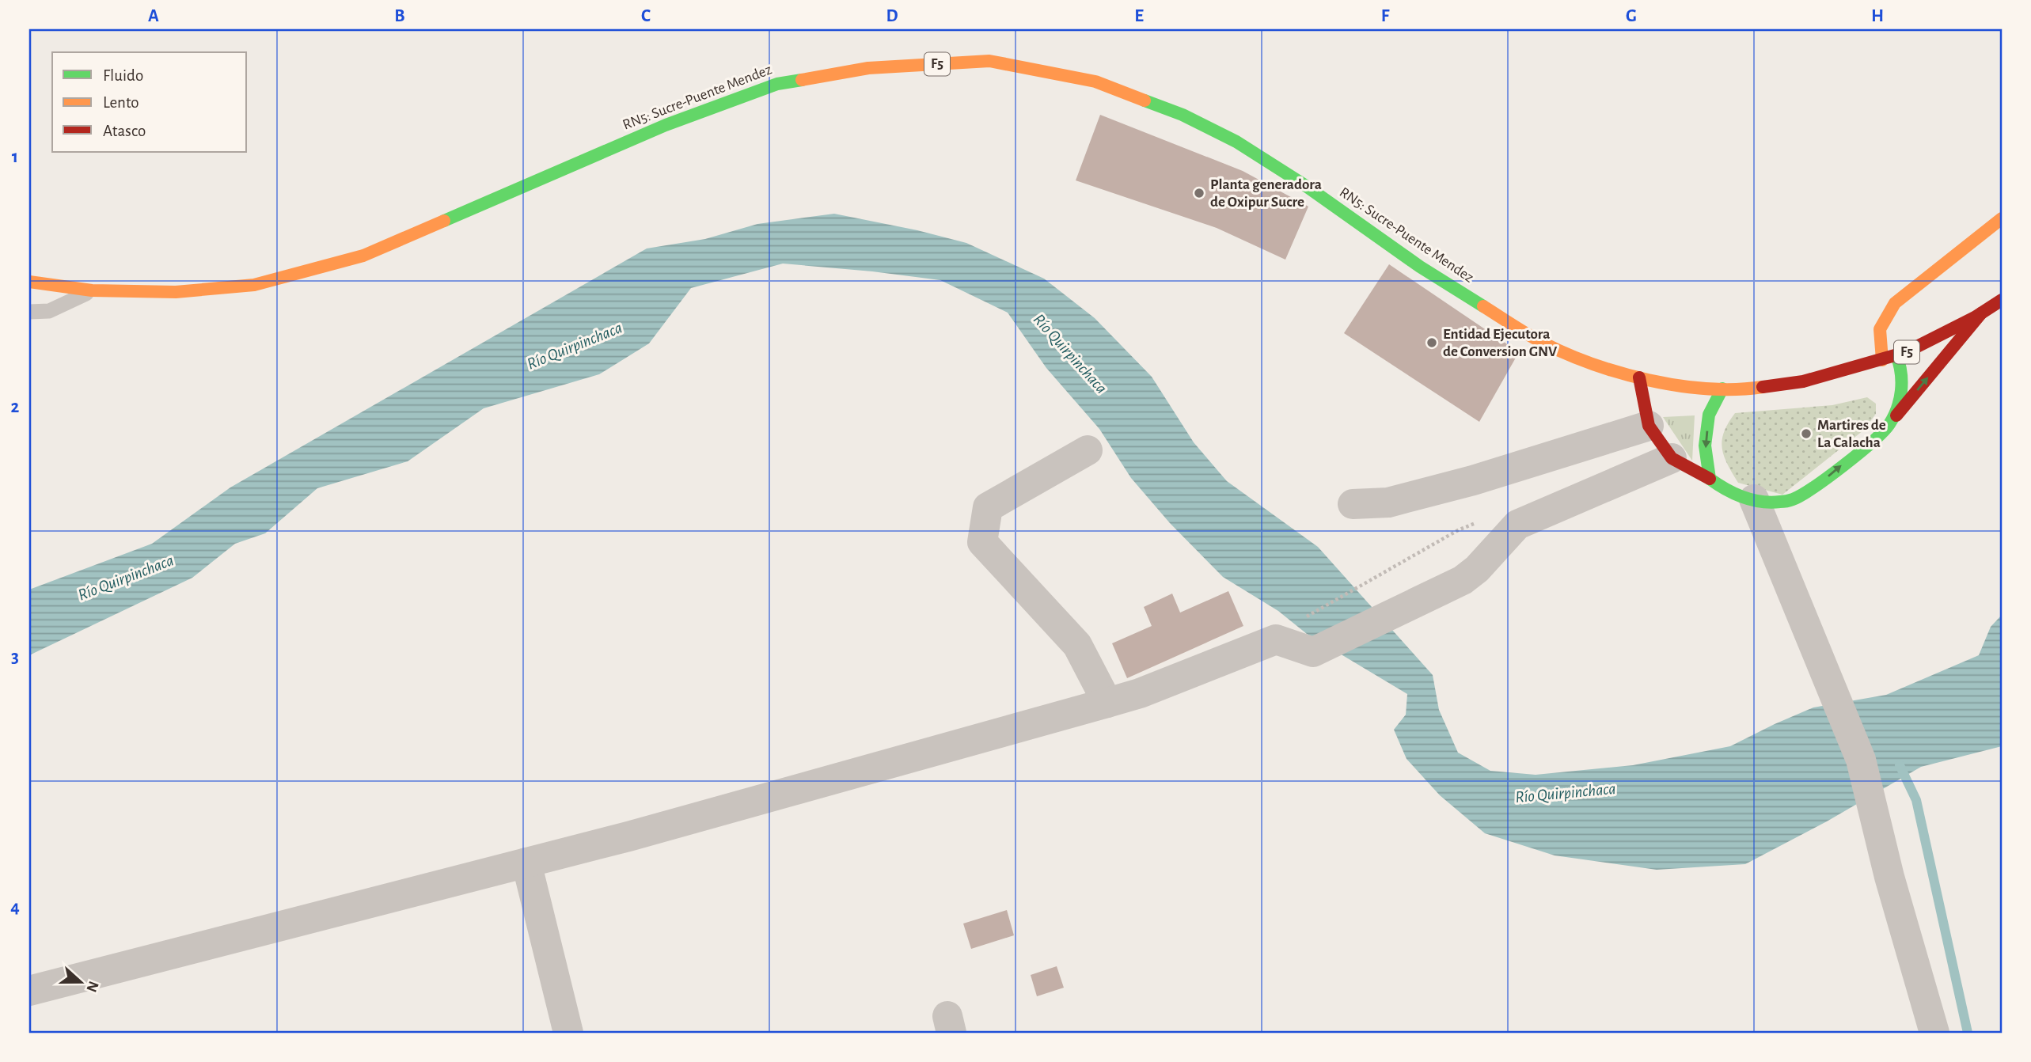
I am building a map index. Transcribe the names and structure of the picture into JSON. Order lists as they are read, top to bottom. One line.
{"streets":{"main road":["F5","RN5: Sucre-Puente Mendez"]},"water":["Río Quirpinchaca"],"places":["Planta generadora de Oxipur Sucre","Entidad Ejecutora de Conversion GNV","Martires de La Calacha"],"legend":["Fluido","Lento","Atasco"],"north":"right","grid":{"columns":["A","B","C","D","E","F","G","H"],"rows":["1","2","3","4"]}}
